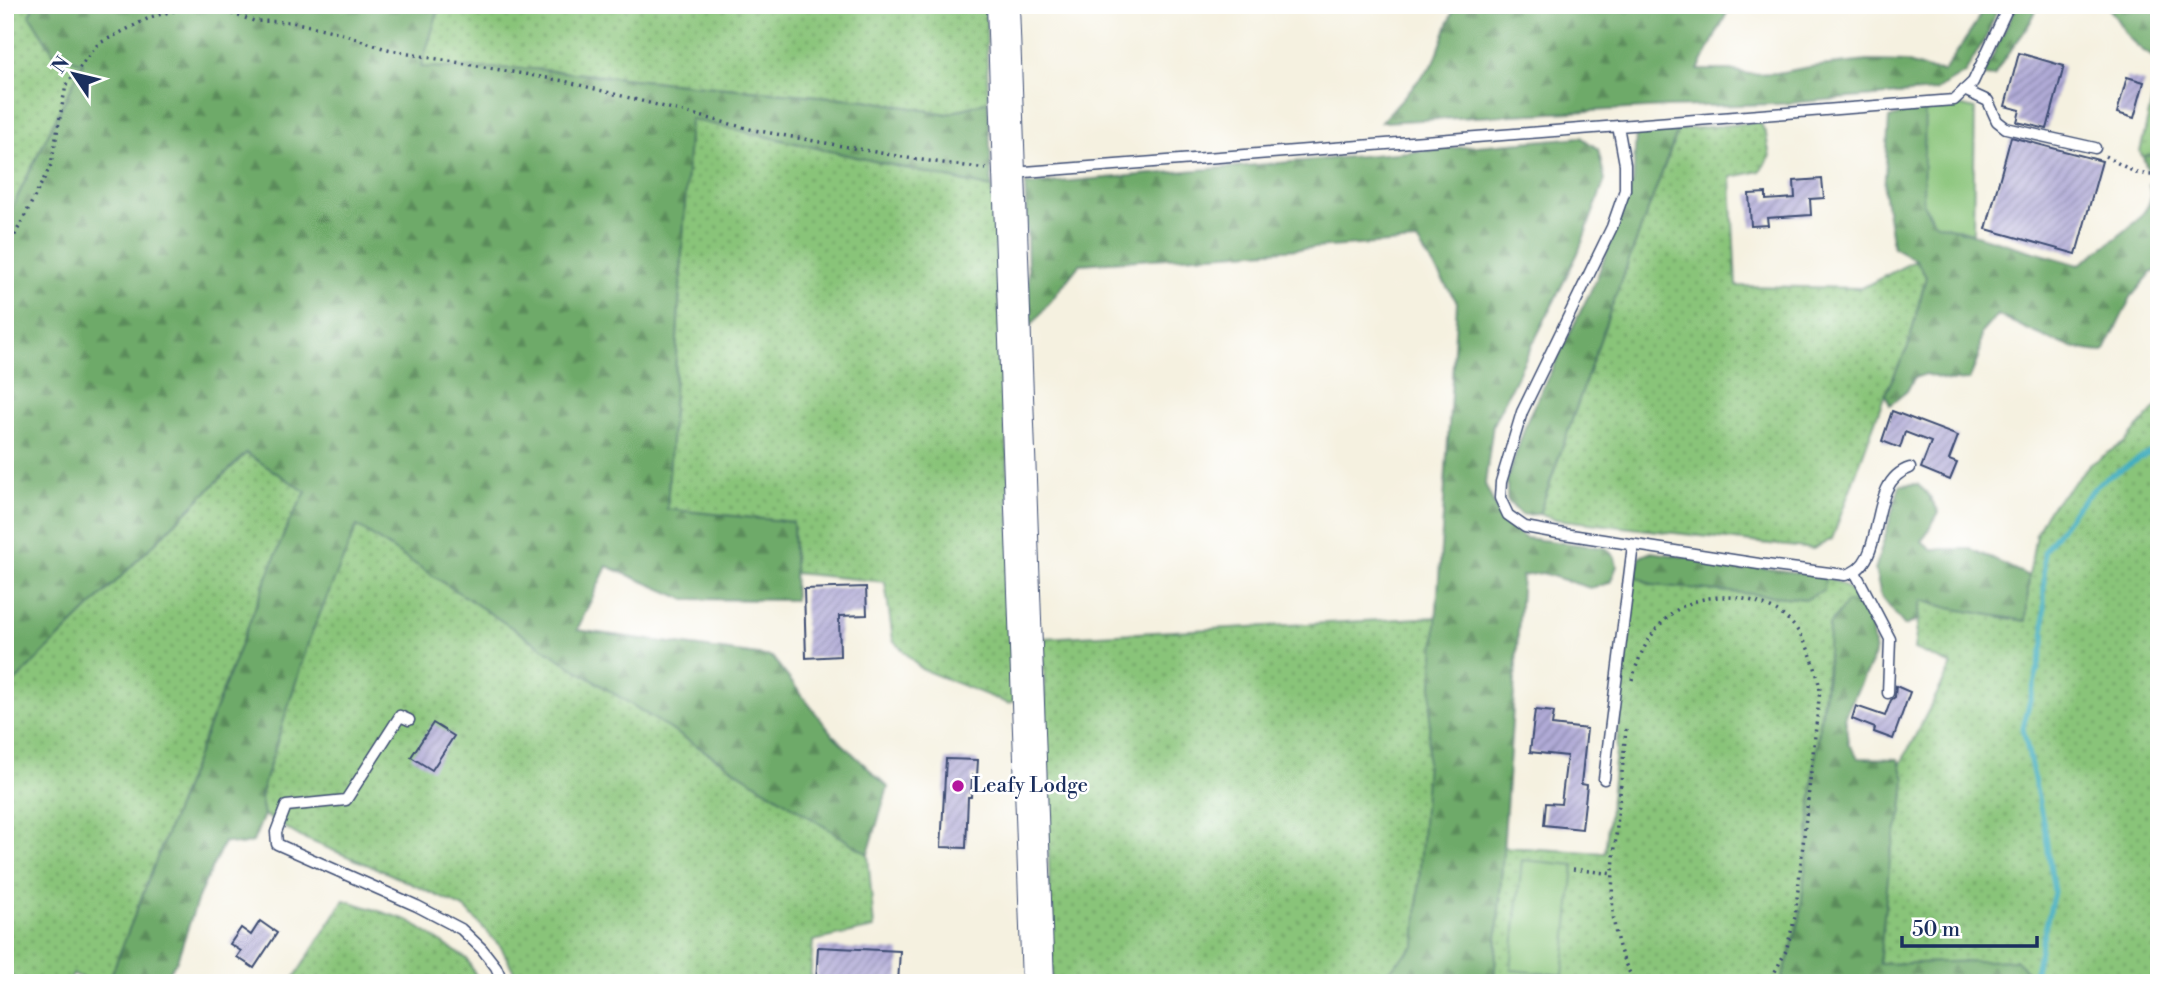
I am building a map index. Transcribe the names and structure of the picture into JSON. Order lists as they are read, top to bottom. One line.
{"places":["Leafy Lodge"],"scale_bar":"50 m","north":"top left"}
